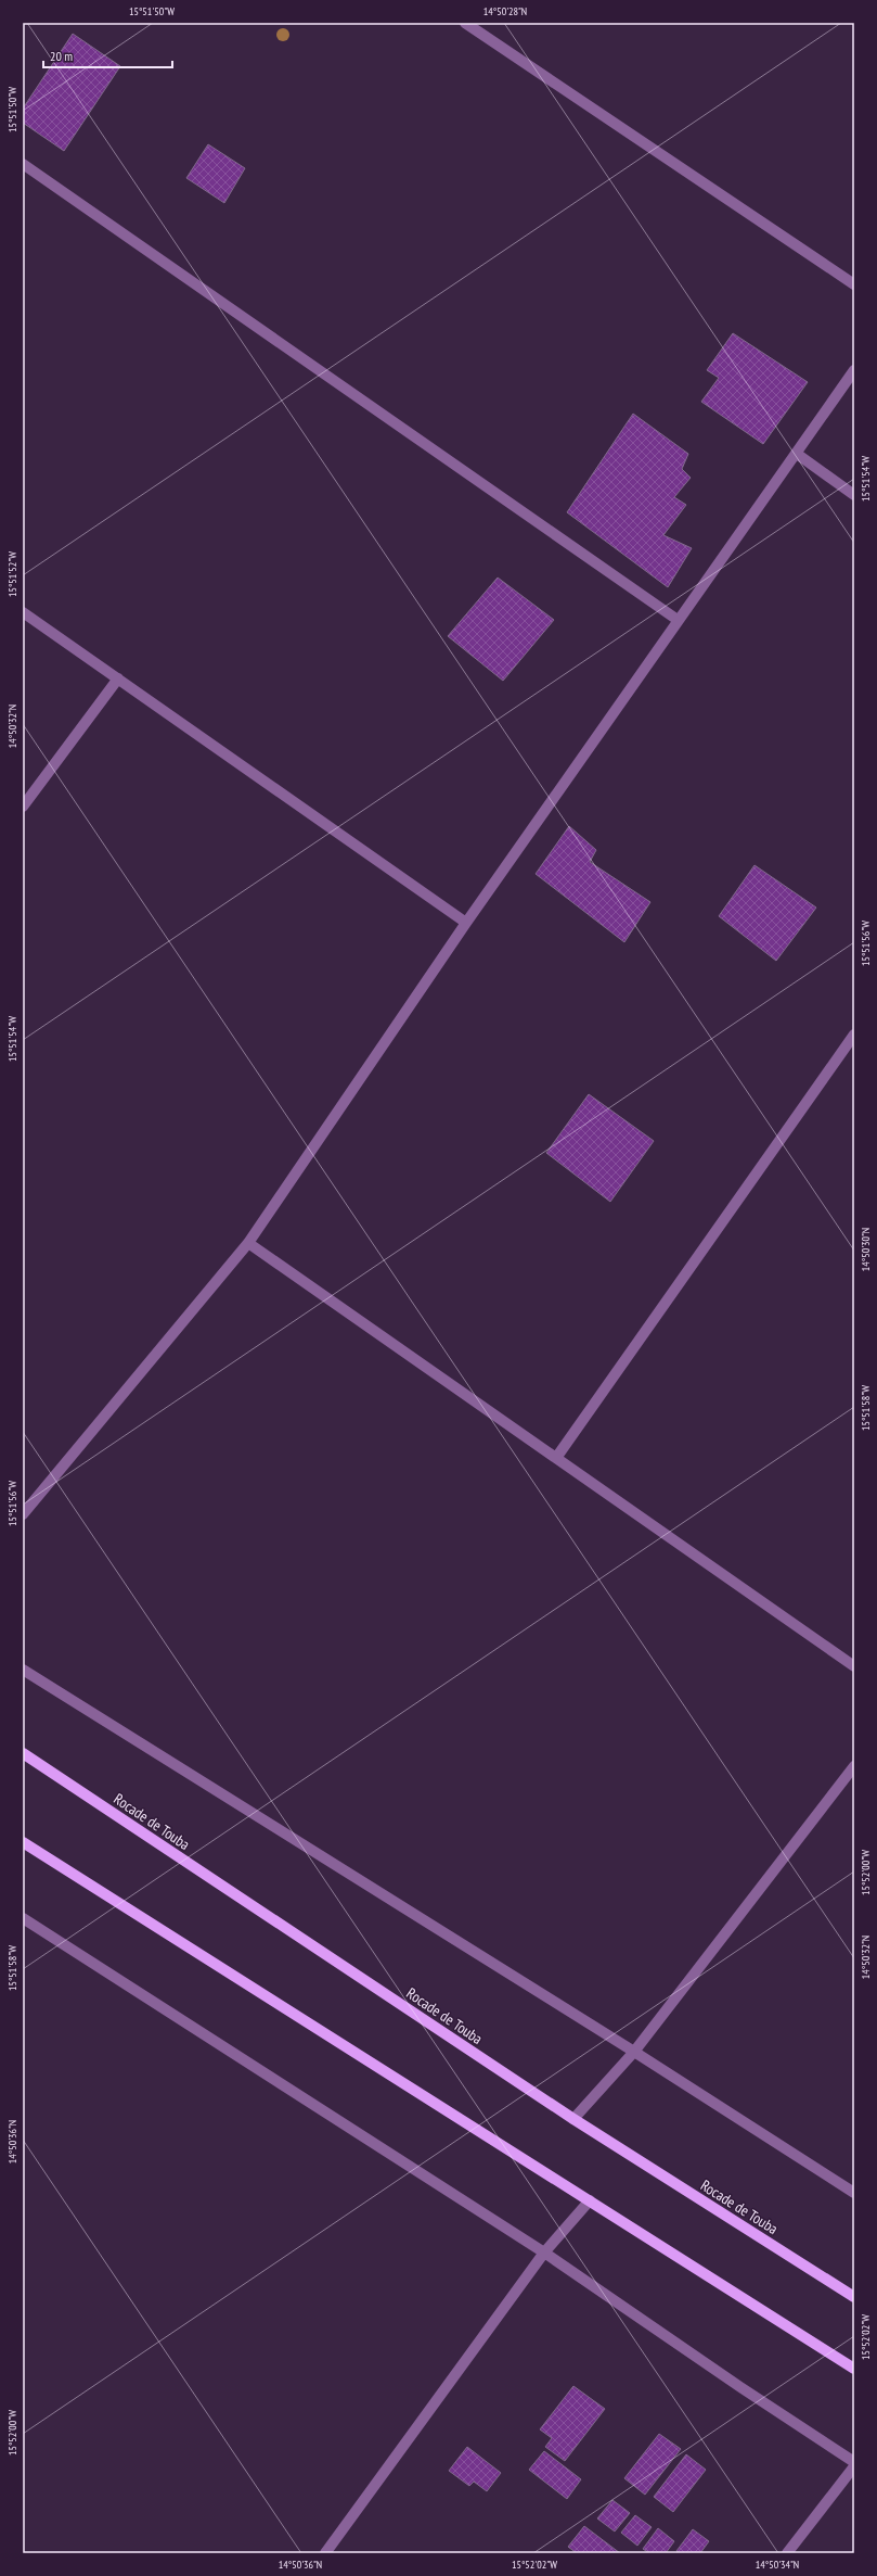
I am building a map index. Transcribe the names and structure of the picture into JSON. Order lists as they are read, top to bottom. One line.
{"streets":{"main road":["Rocade de Touba"]},"scale_bar":"20 m","coordinates":["15°51'50\"W","14°50'28\"N","15°51'54\"W","15°51'52\"W","14°50'32\"N","15°51'56\"W","14°50'30\"N","15°51'58\"W","15°52'00\"W","14°50'36\"N","15°52'02\"W","14°50'34\"N"]}
